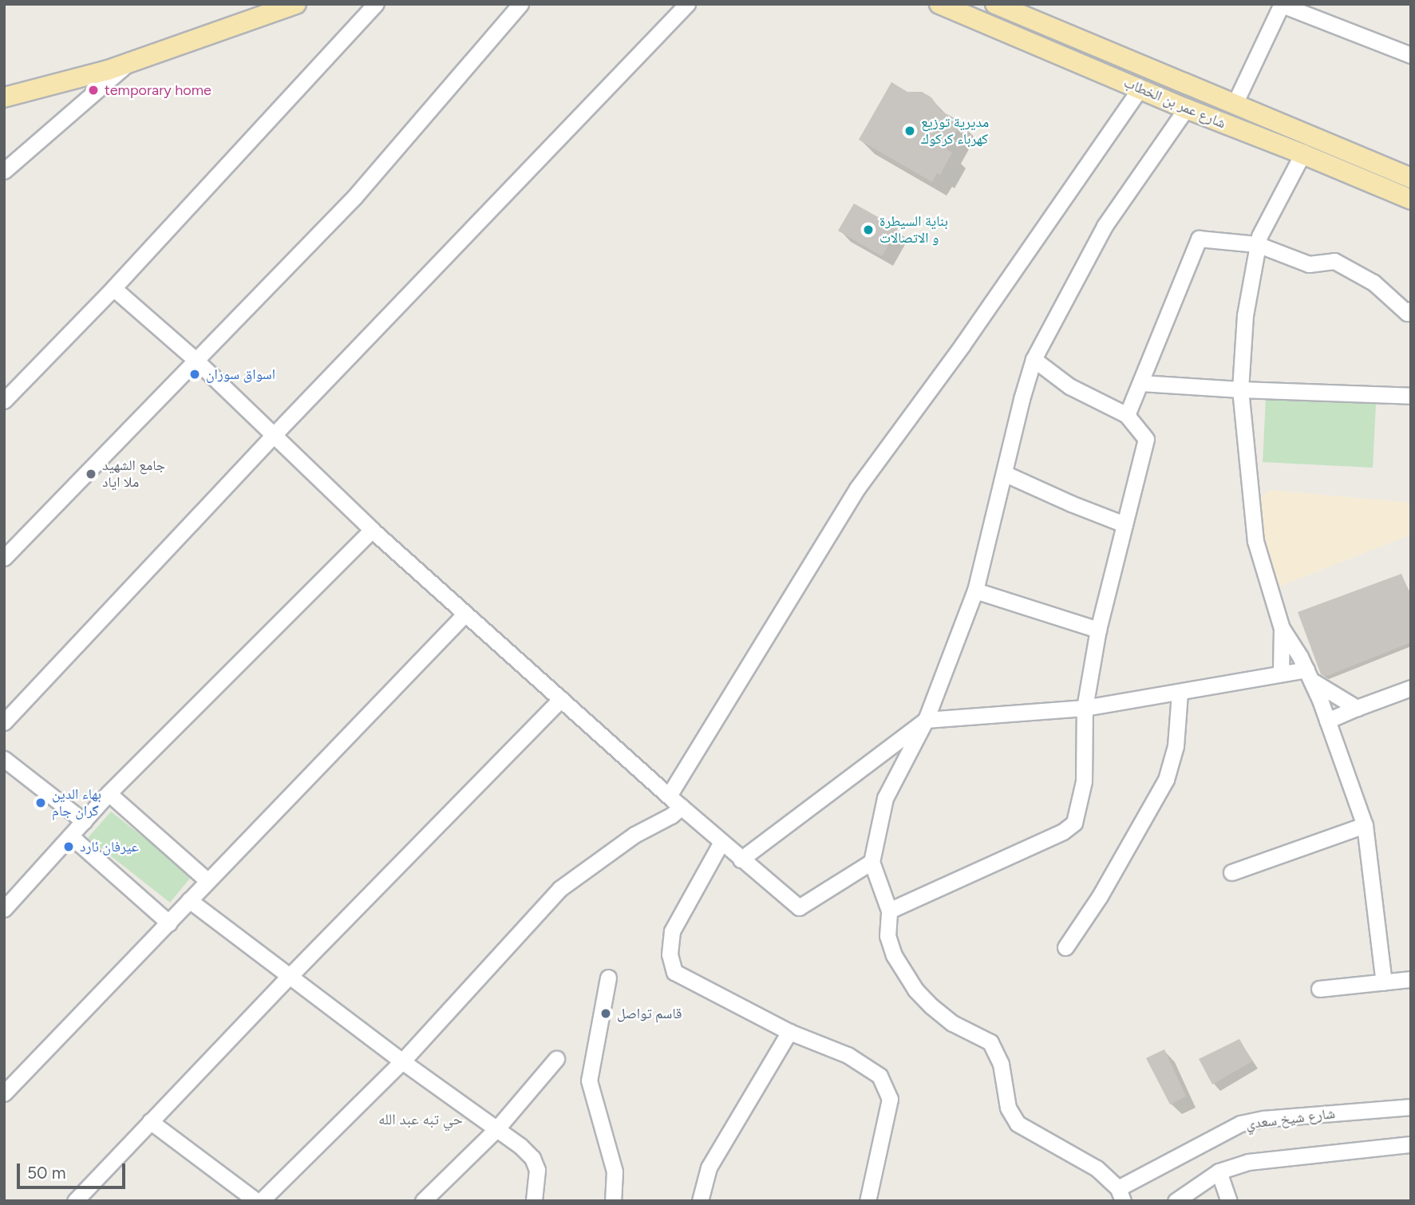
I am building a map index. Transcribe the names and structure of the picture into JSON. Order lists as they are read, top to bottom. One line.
{"streets":{"main road":["شارع عمر بن الخطاب"],"street":["شارع شيخ سعدي"]},"districts":["حي تبه عبد الله"],"places":["temporary home","مديرية توزيع كهرباء كركوك","بناية السيطرة و الاتصالات","اسواق سوران","جامع الشهيد ملا اياد","بهاء الدين گران جام","عیرفان ئارد","قاسم تواصل"],"scale_bar":"50 m"}
